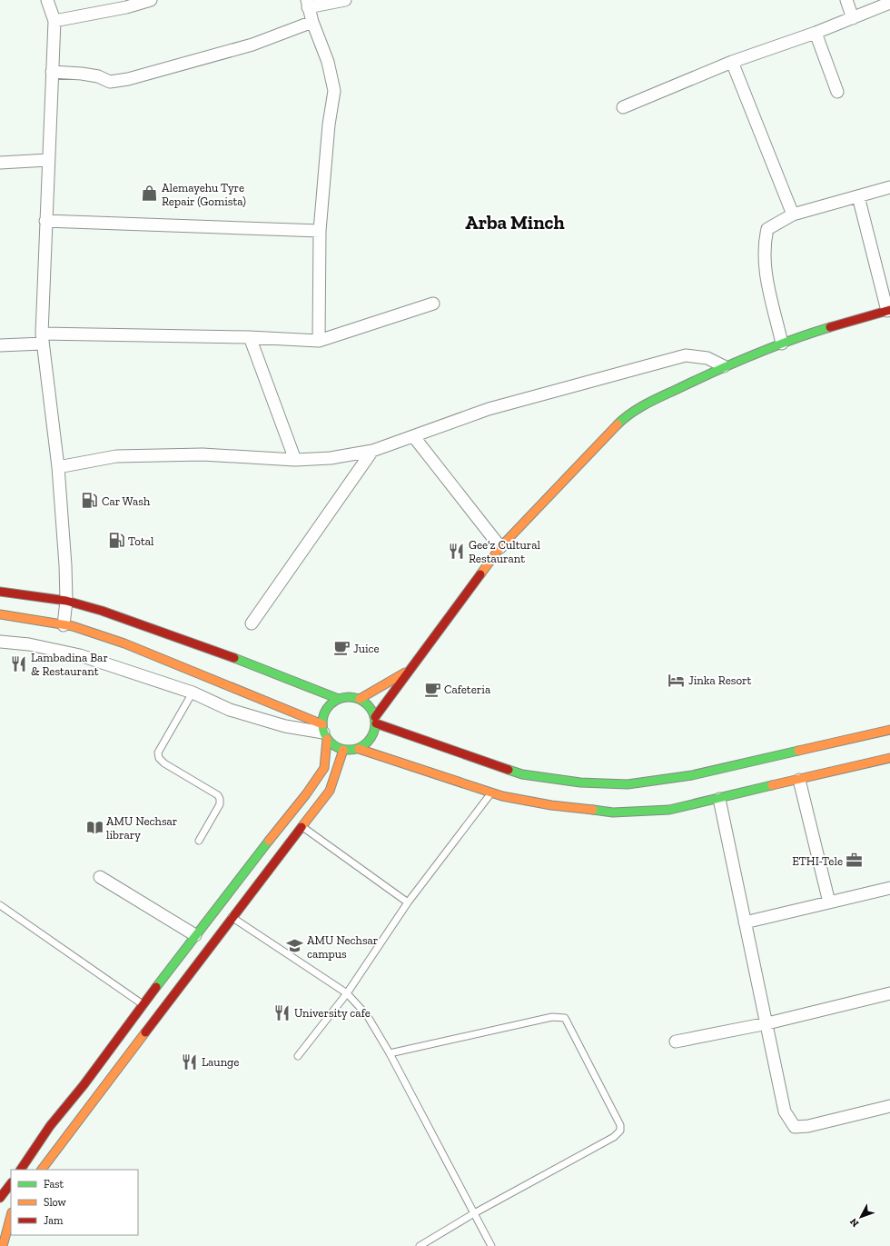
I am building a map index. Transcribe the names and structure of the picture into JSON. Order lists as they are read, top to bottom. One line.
{"districts":["Arba Minch"],"places":{"shop":["Alemayehu Tyre Repair (Gomista)"],"fuel station":["Car Wash","Total"],"restaurant":["Gee'z Cultural Restaurant","Lambadina Bar & Restaurant","University cafe","Launge"],"cafe":["Juice","Cafeteria"],"hotel":["Jinka Resort"],"library":["AMU Nechsar library"],"office":["ETHI-Tele"],"school or university":["AMU Nechsar campus"]},"legend":["Fast","Slow","Jam"],"north":"bottom left"}
